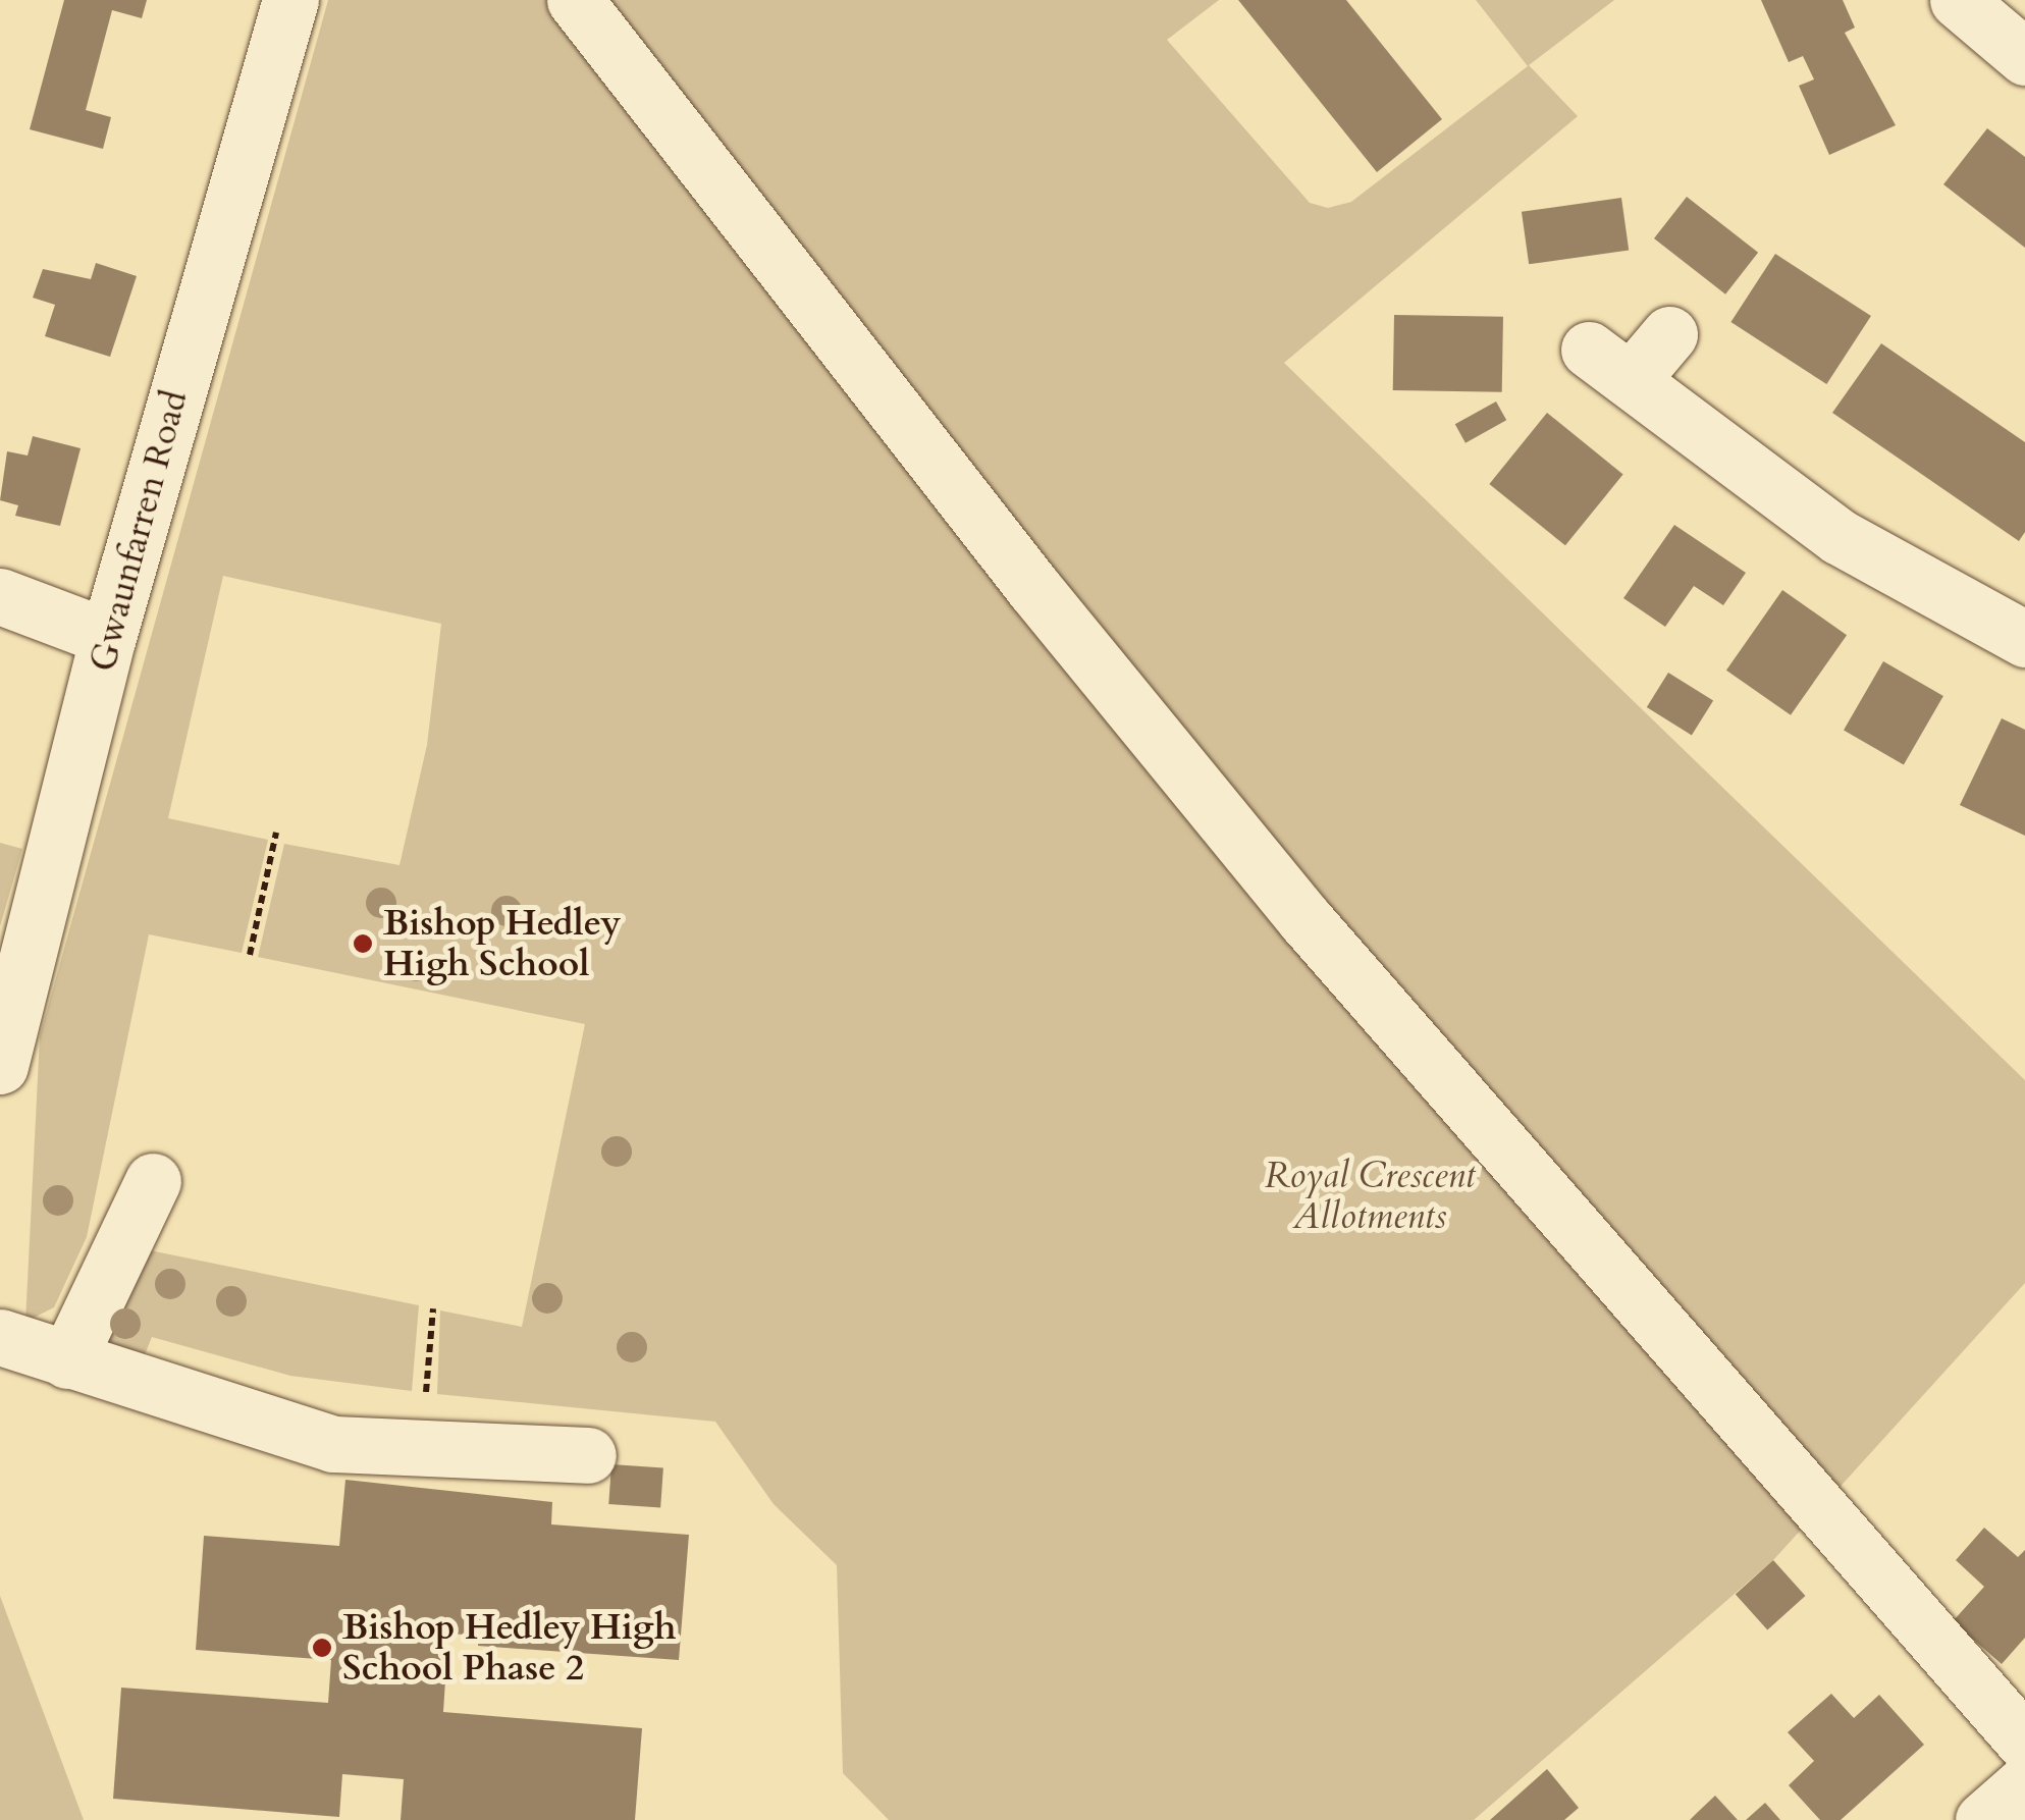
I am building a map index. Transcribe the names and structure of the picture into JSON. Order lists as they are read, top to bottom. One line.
{"streets":{"street":["Gwaunfarren Road"]},"parks":["Royal Crescent Allotments"],"places":["Bishop Hedley High School","Bishop Hedley High School Phase 2"]}
